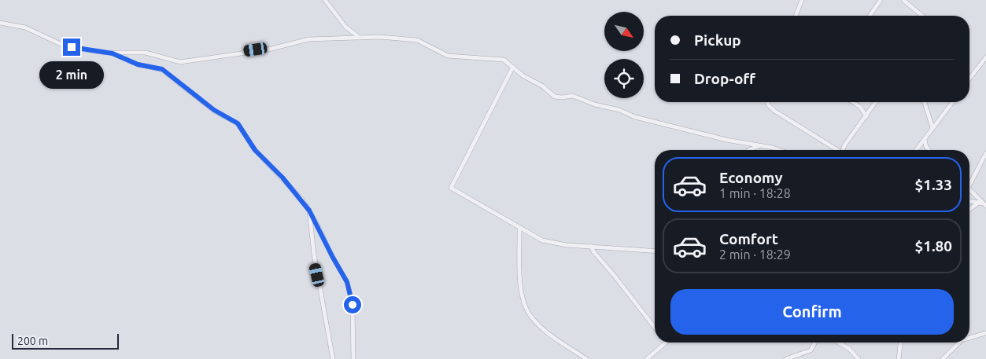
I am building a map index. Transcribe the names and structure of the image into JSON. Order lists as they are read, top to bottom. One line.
{"scale_bar":"200 m","north":"bottom right","page":{"banner":["Pickup","Drop-off"],"bubble":"2 min","list":[{"name":"Economy","note":"1 min · 18:28","value":"$1.33"},{"name":"Comfort","note":"2 min · 18:29","value":"$1.80"}],"buttons":"Confirm","scale":"200 m"}}
